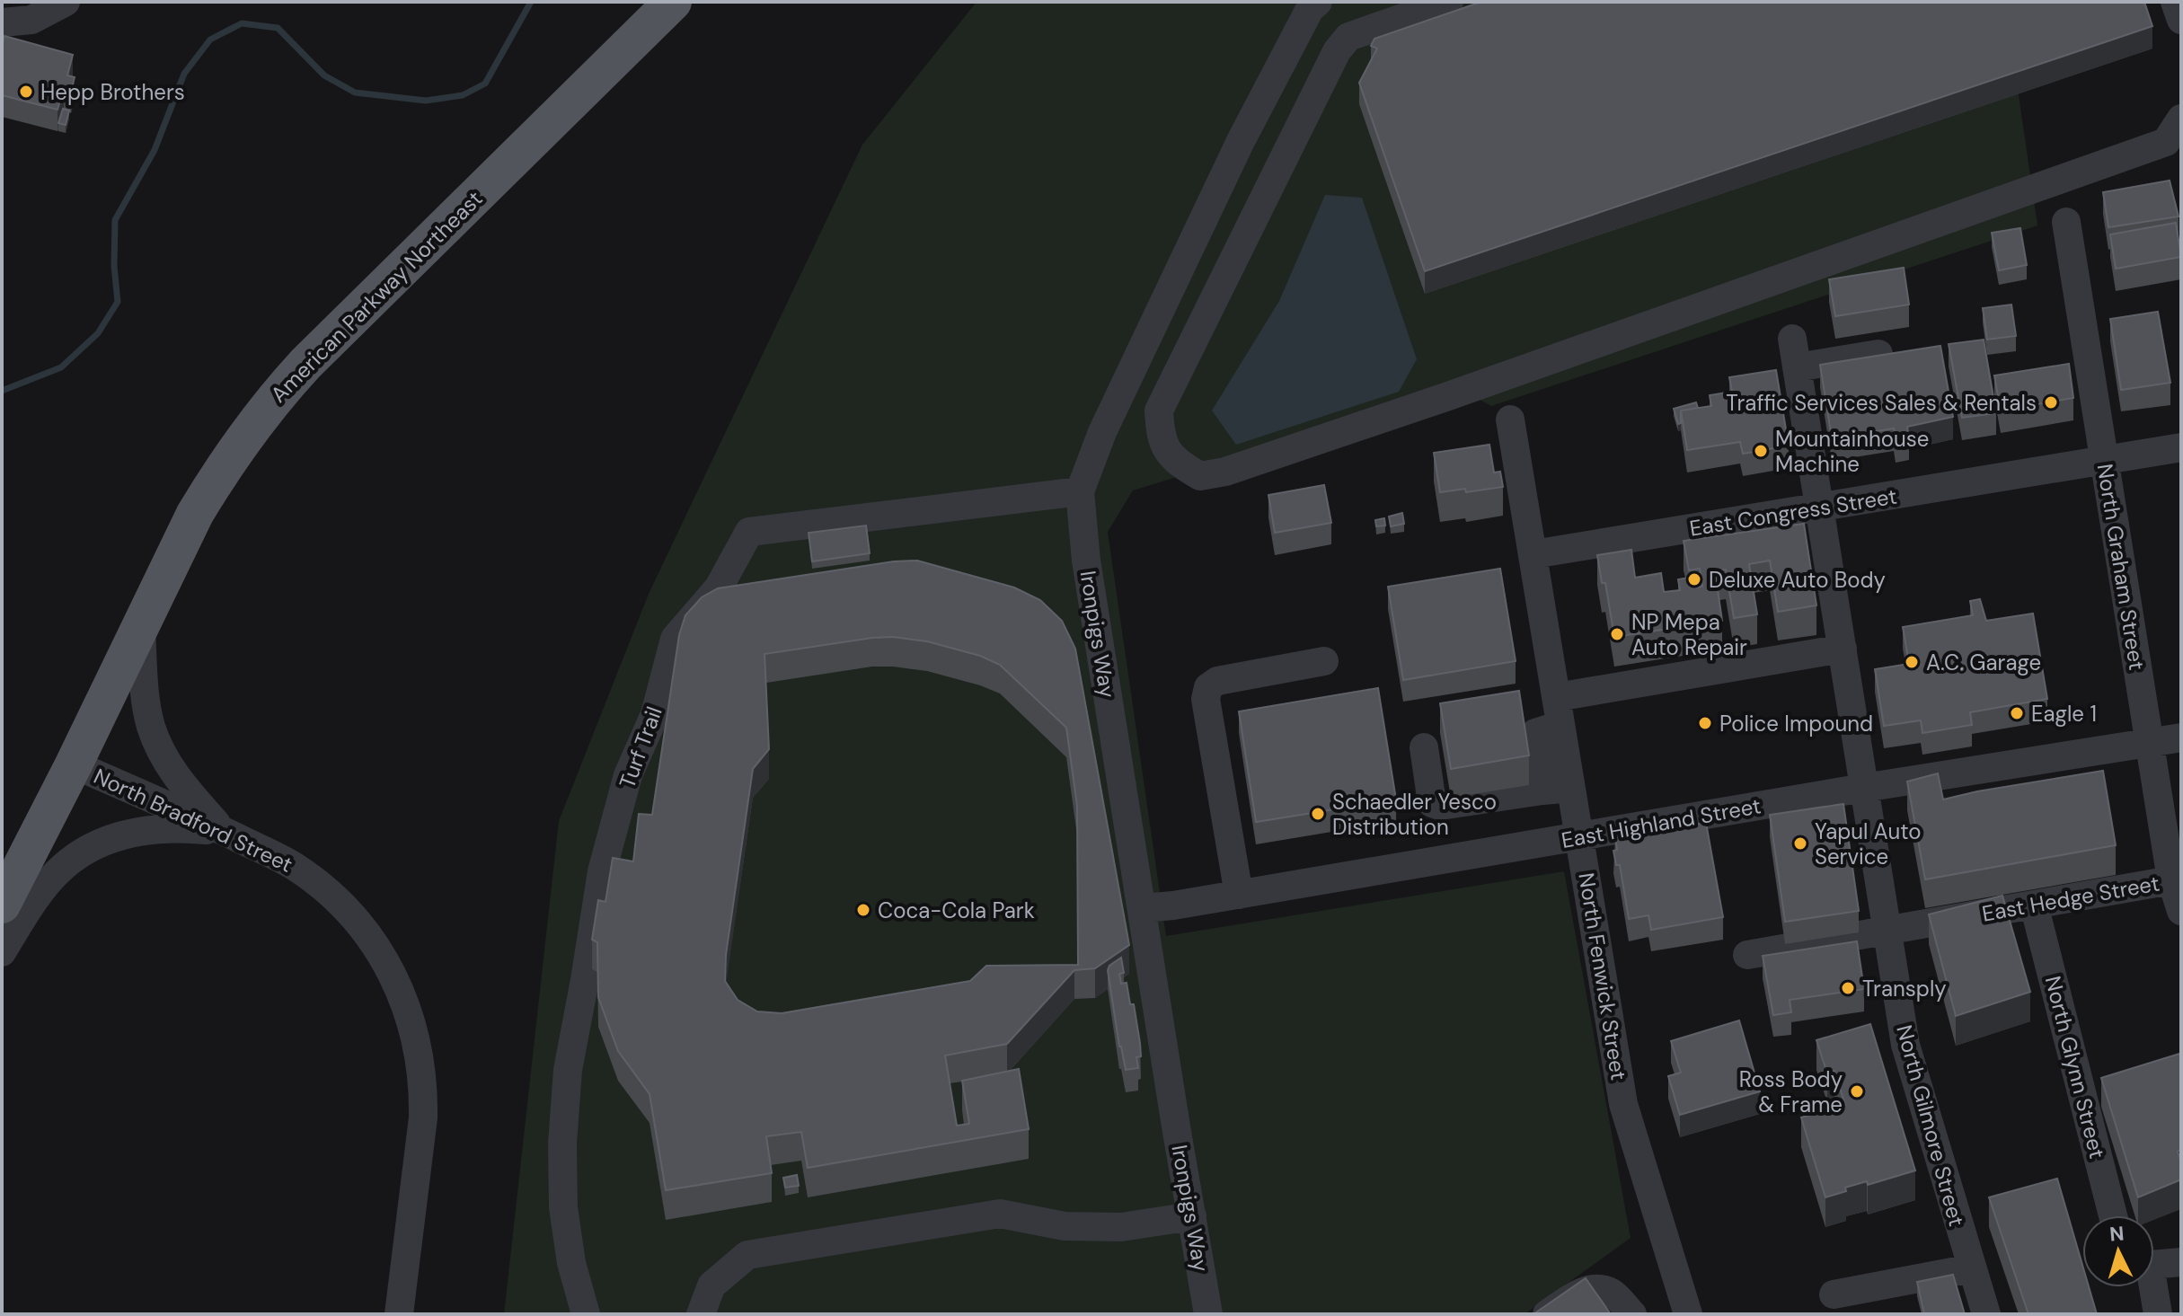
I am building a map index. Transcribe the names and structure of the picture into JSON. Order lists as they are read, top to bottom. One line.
{"streets":{"main road":["American Parkway Northeast"],"street":["East Congress Street","North Graham Street","Ironpigs Way","Turf Trail","North Bradford Street","East Highland Street","East Hedge Street","North Fenwick Street","North Glynn Street","North Gilmore Street"]},"crossings":[["American Parkway Northeast","North Bradford Street"],["East Congress Street","North Graham Street"],["East Congress Street","North Fenwick Street"],["East Congress Street","North Gilmore Street"],["North Graham Street","East Highland Street"],["North Graham Street","East Hedge Street"],["Ironpigs Way","Turf Trail"],["Ironpigs Way","East Highland Street"],["East Highland Street","North Fenwick Street"],["East Highland Street","North Gilmore Street"],["East Hedge Street","North Glynn Street"],["East Hedge Street","North Gilmore Street"]],"places":["Hepp Brothers","Traffic Services Sales & Rentals","Mountainhouse Machine","Deluxe Auto Body","NP Mepa Auto Repair","A.C. Garage","Eagle 1","Police Impound","Schaedler Yesco Distribution","Yapul Auto Service","Coca-Cola Park","Transply","Ross Body & Frame"],"north":"top"}
